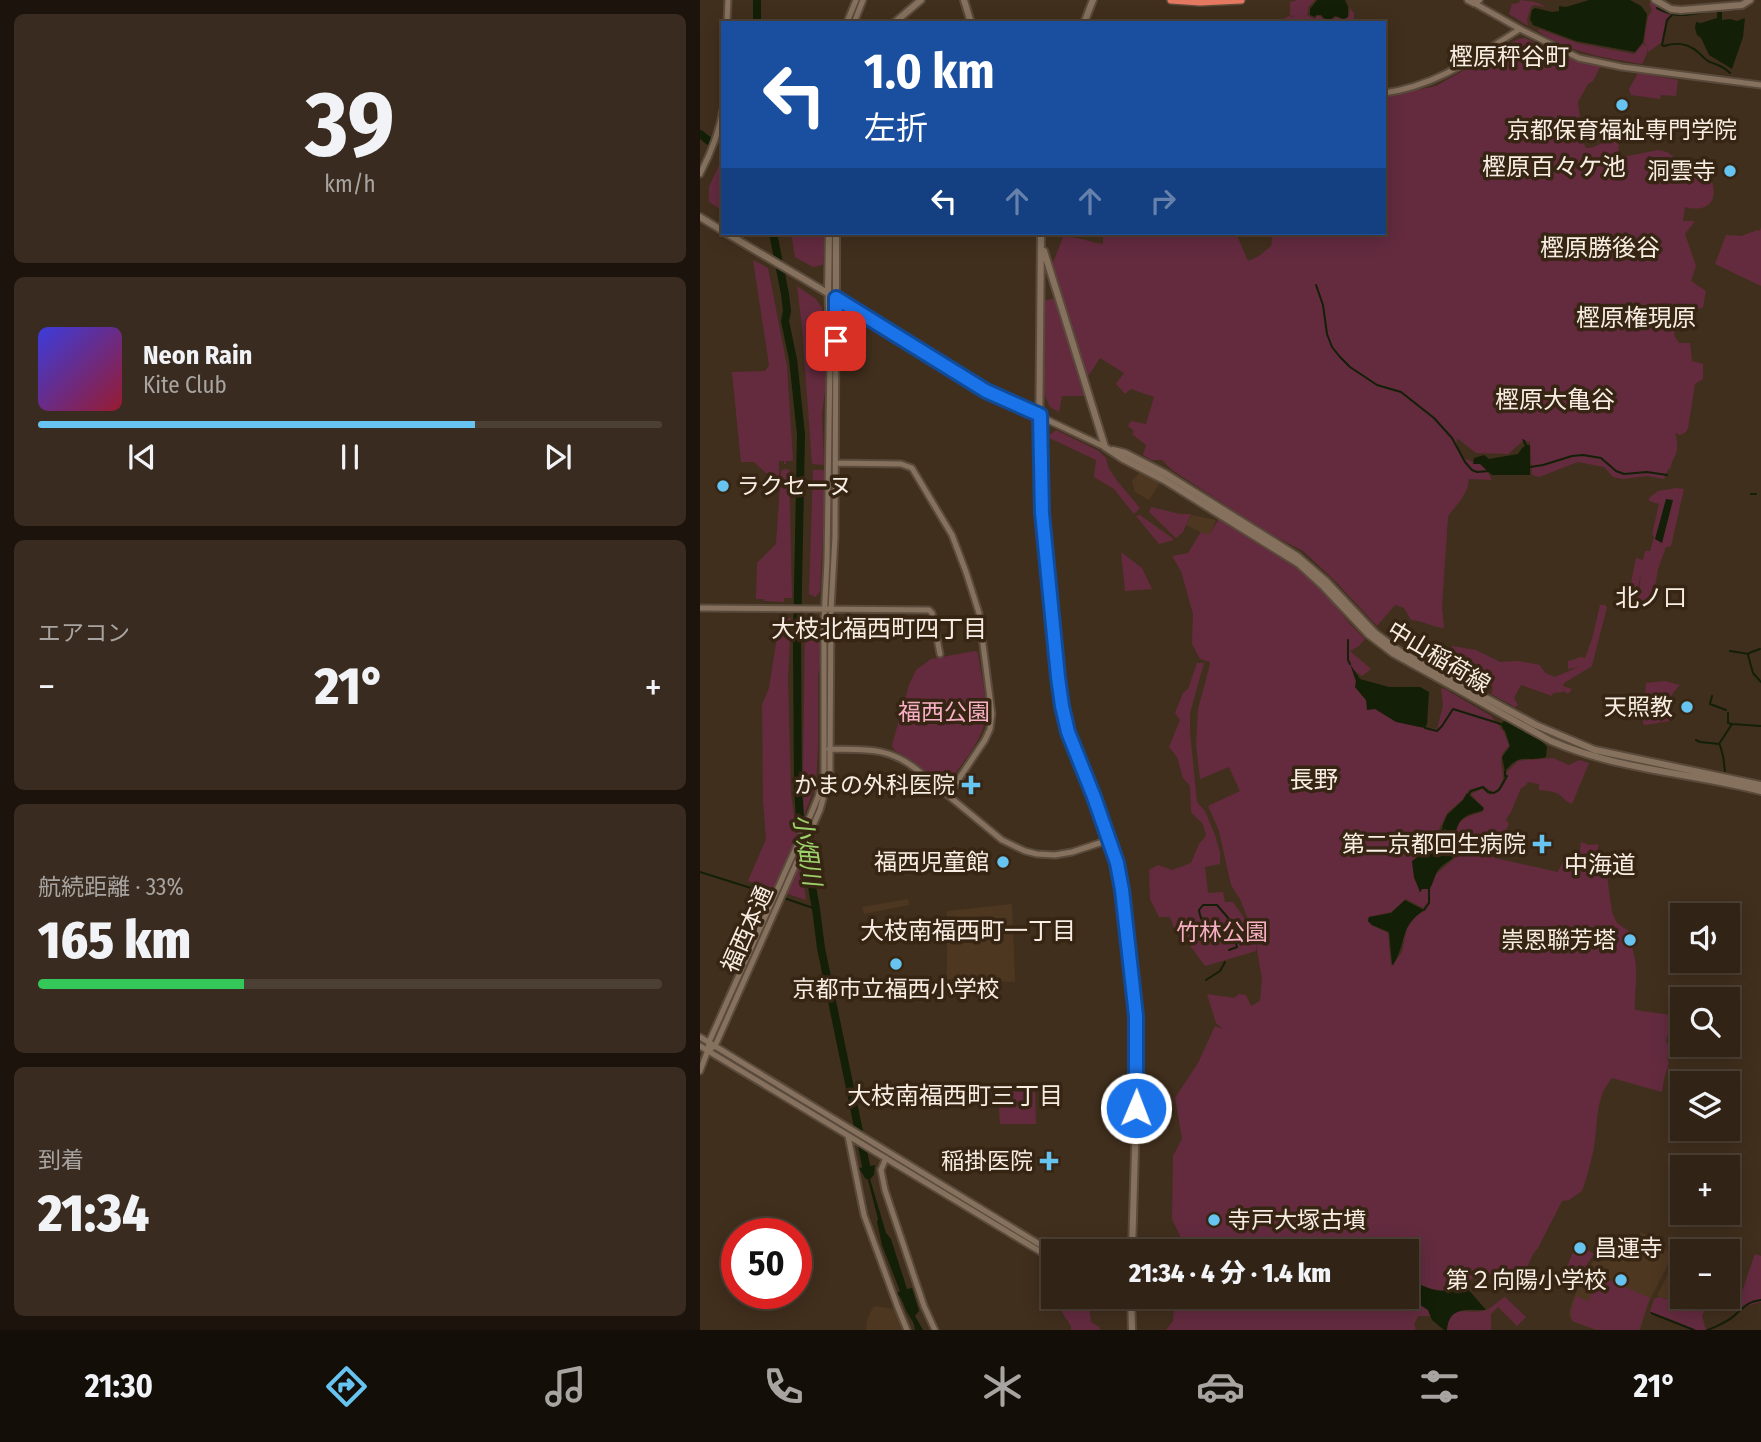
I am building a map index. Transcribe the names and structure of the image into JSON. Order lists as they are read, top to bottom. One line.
{"streets":{"main road":["中山稲荷線","福西本通"]},"districts":["樫原秤谷町","樫原百々ケ池","樫原勝後谷","樫原権現原","樫原大亀谷","北ノ口","大枝北福西町四丁目","長野","中海道","大枝南福西町一丁目","大枝南福西町三丁目"],"water":["小畑川"],"parks":["福西公園","竹林公園"],"places":{"other":["京都保育福祉専門学院","洞雲寺","ラクセーヌ","天照教","福西児童館","崇恩聯芳塔","京都市立福西小学校","寺戸大塚古墳","昌運寺","第２向陽小学校"],"health":["かまの外科医院","第二京都回生病院","稲掛医院"]},"page":{"tile":[["39","km/h"],"エアコン",["航続距離 · 33%","165 km"],["到着","21:34"]],"turn":["1.0 km","左折"],"song":["Neon Rain","Kite Club"],"heat":["−","21°","+"],"map_buttons":["+","−"],"limit":"50","trip":"21:34 · 4 分 · 1.4 km","tabs":["21:30","21°"]}}
